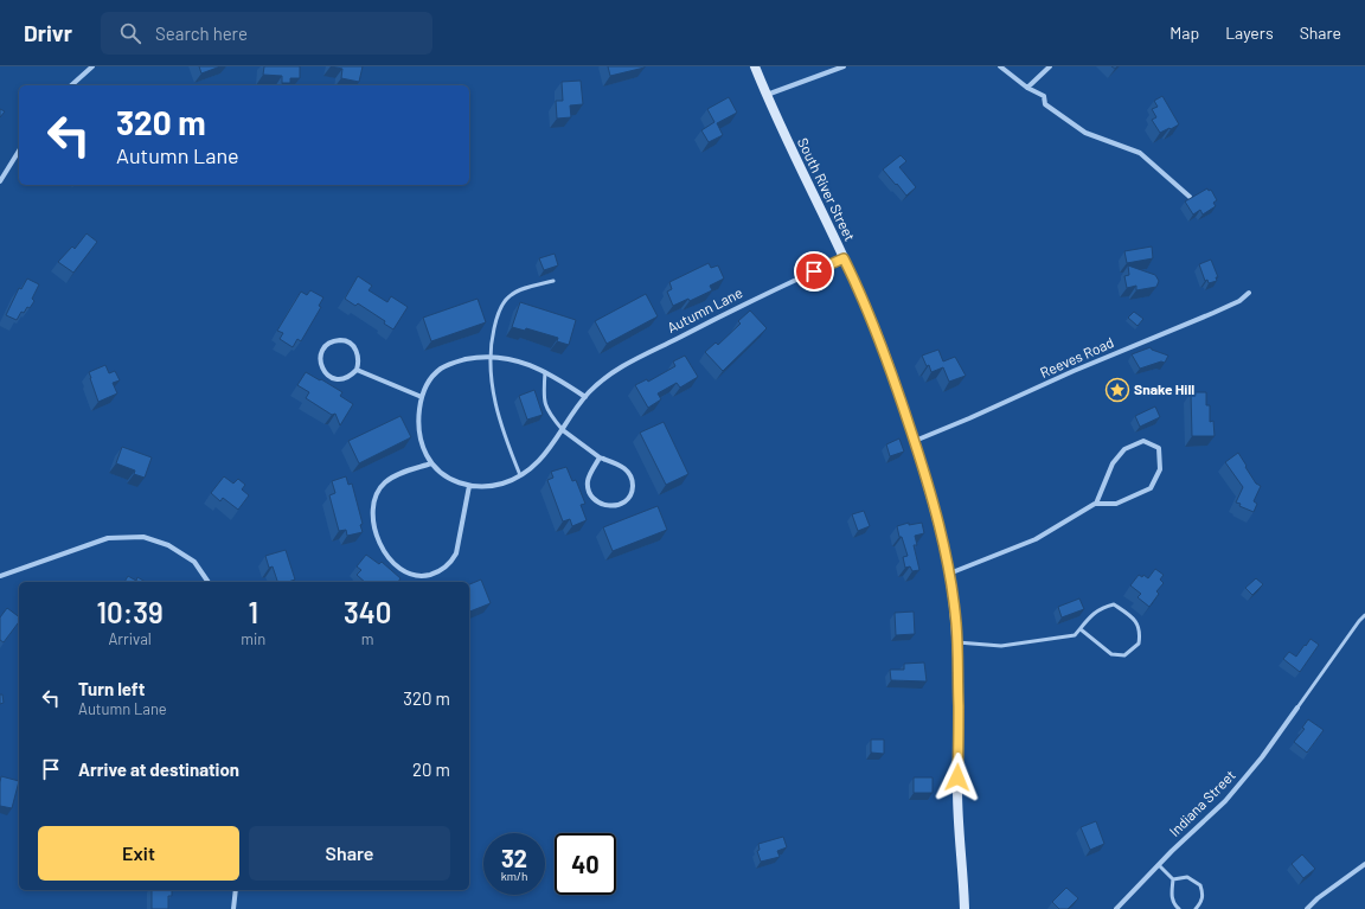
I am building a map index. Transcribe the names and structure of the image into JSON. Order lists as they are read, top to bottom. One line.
{"streets":{"street":["South River Street","Autumn Lane","Reeves Road","Indiana Street"]},"crossings":[["South River Street","Autumn Lane"],["South River Street","Reeves Road"]],"places":{"place":["Snake Hill"]},"page":{"header":"Drivr","search":"Search here","nav":["Map","Layers","Share"],"turn":["320 m","Autumn Lane"],"eta":["10:39","Arrival","1","min","340","m"],"list":[{"name":"Turn left","note":"Autumn Lane","value":"320 m"},{"name":"Arrive at destination","value":"20 m"}],"buttons":["Exit","Share"],"speed":"32 km/h","limit":"40"}}
